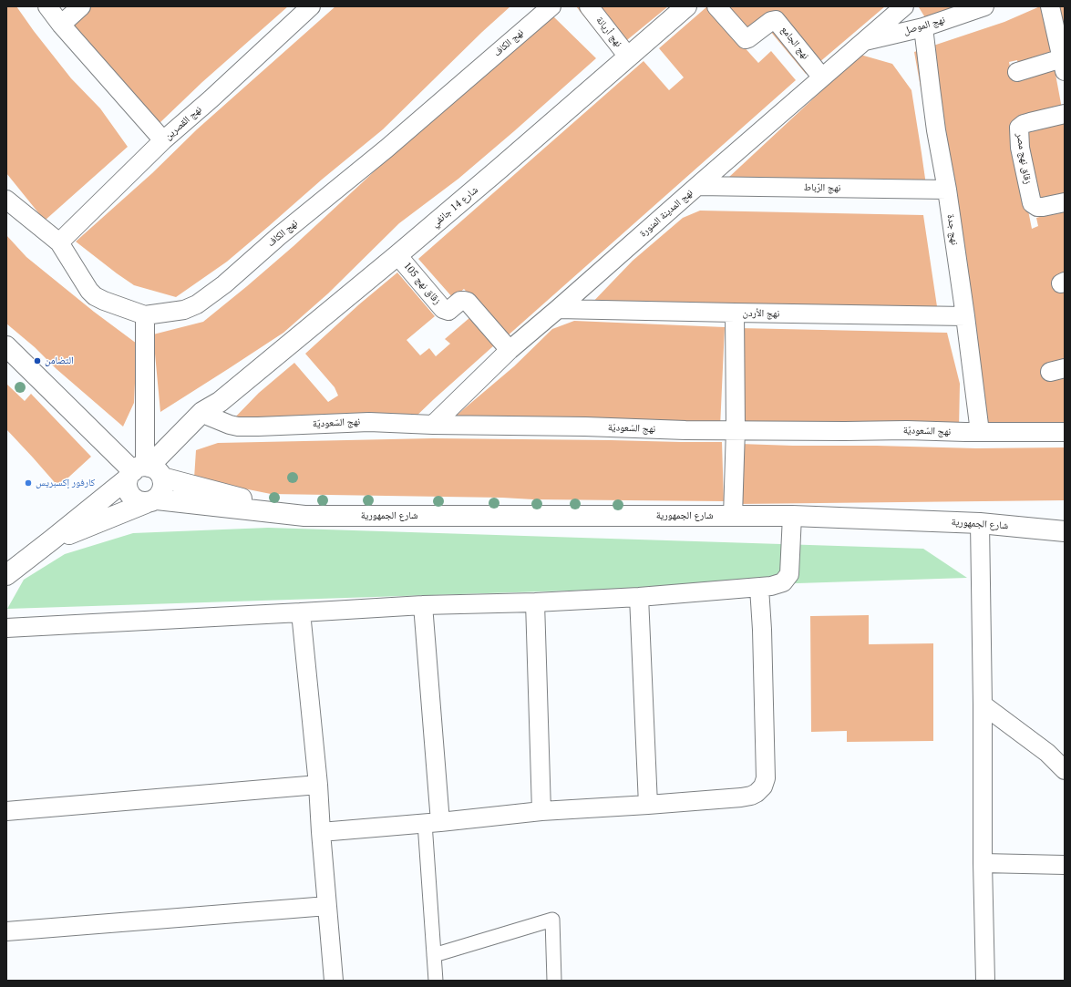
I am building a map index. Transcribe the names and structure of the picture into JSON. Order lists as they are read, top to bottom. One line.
{"streets":{"street":["نهج الموصل","نهج أريانة","نهج الكاف","نهج الجامع","نهج القصرين","زقاق نهج مصر","نهج الرّباط","شارع 14 جانفي","نهج المدينة المنورة","نهج جدة","زقاق نهج 105","نهج الأردن","نهج السّعوديّة","شارع الجمهورية"]},"crossings":[["نهج الموصل","نهج المدينة المنورة"],["نهج الموصل","نهج جدة"],["نهج أريانة","شارع 14 جانفي"],["نهج الكاف","نهج القصرين"],["نهج الجامع","نهج المدينة المنورة"],["نهج الرّباط","نهج المدينة المنورة"],["نهج الرّباط","نهج جدة"],["شارع 14 جانفي","زقاق نهج 105"],["شارع 14 جانفي","نهج السّعوديّة"],["شارع 14 جانفي","شارع الجمهورية"],["نهج المدينة المنورة","زقاق نهج 105"],["نهج المدينة المنورة","نهج الأردن"],["نهج المدينة المنورة","نهج السّعوديّة"],["نهج جدة","نهج الأردن"],["نهج جدة","نهج السّعوديّة"]],"places":["التضامن","كارفور إكسبريس"]}
